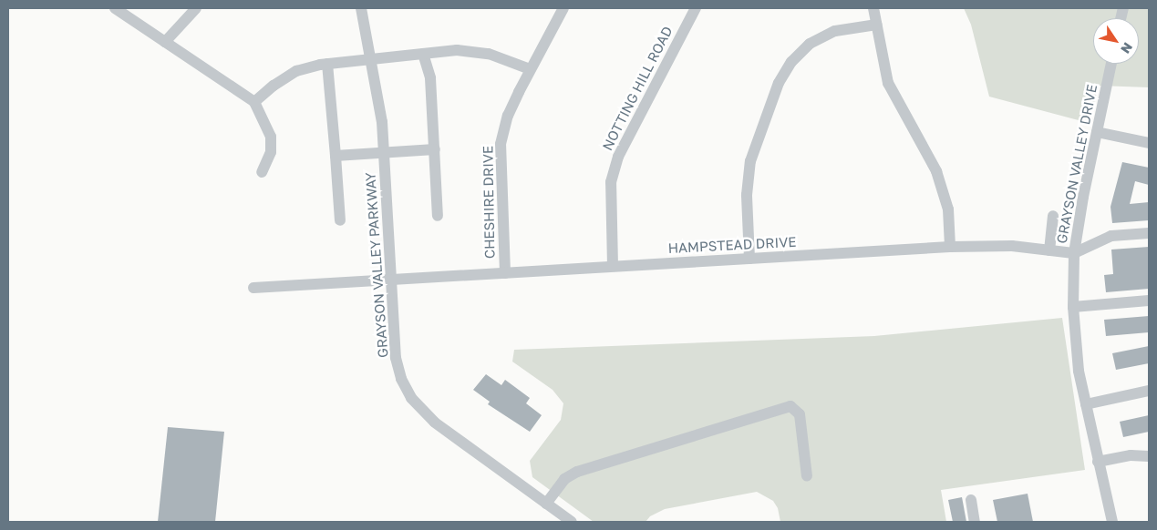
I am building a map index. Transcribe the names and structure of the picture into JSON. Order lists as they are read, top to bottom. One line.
{"streets":{"street":["NOTTING HILL ROAD","GRAYSON VALLEY DRIVE","CHESHIRE DRIVE","HAMPSTEAD DRIVE","GRAYSON VALLEY PARKWAY"]},"crossings":[["NOTTING HILL ROAD","HAMPSTEAD DRIVE"],["GRAYSON VALLEY DRIVE","HAMPSTEAD DRIVE"],["CHESHIRE DRIVE","HAMPSTEAD DRIVE"],["HAMPSTEAD DRIVE","GRAYSON VALLEY PARKWAY"]],"north":"bottom right"}
